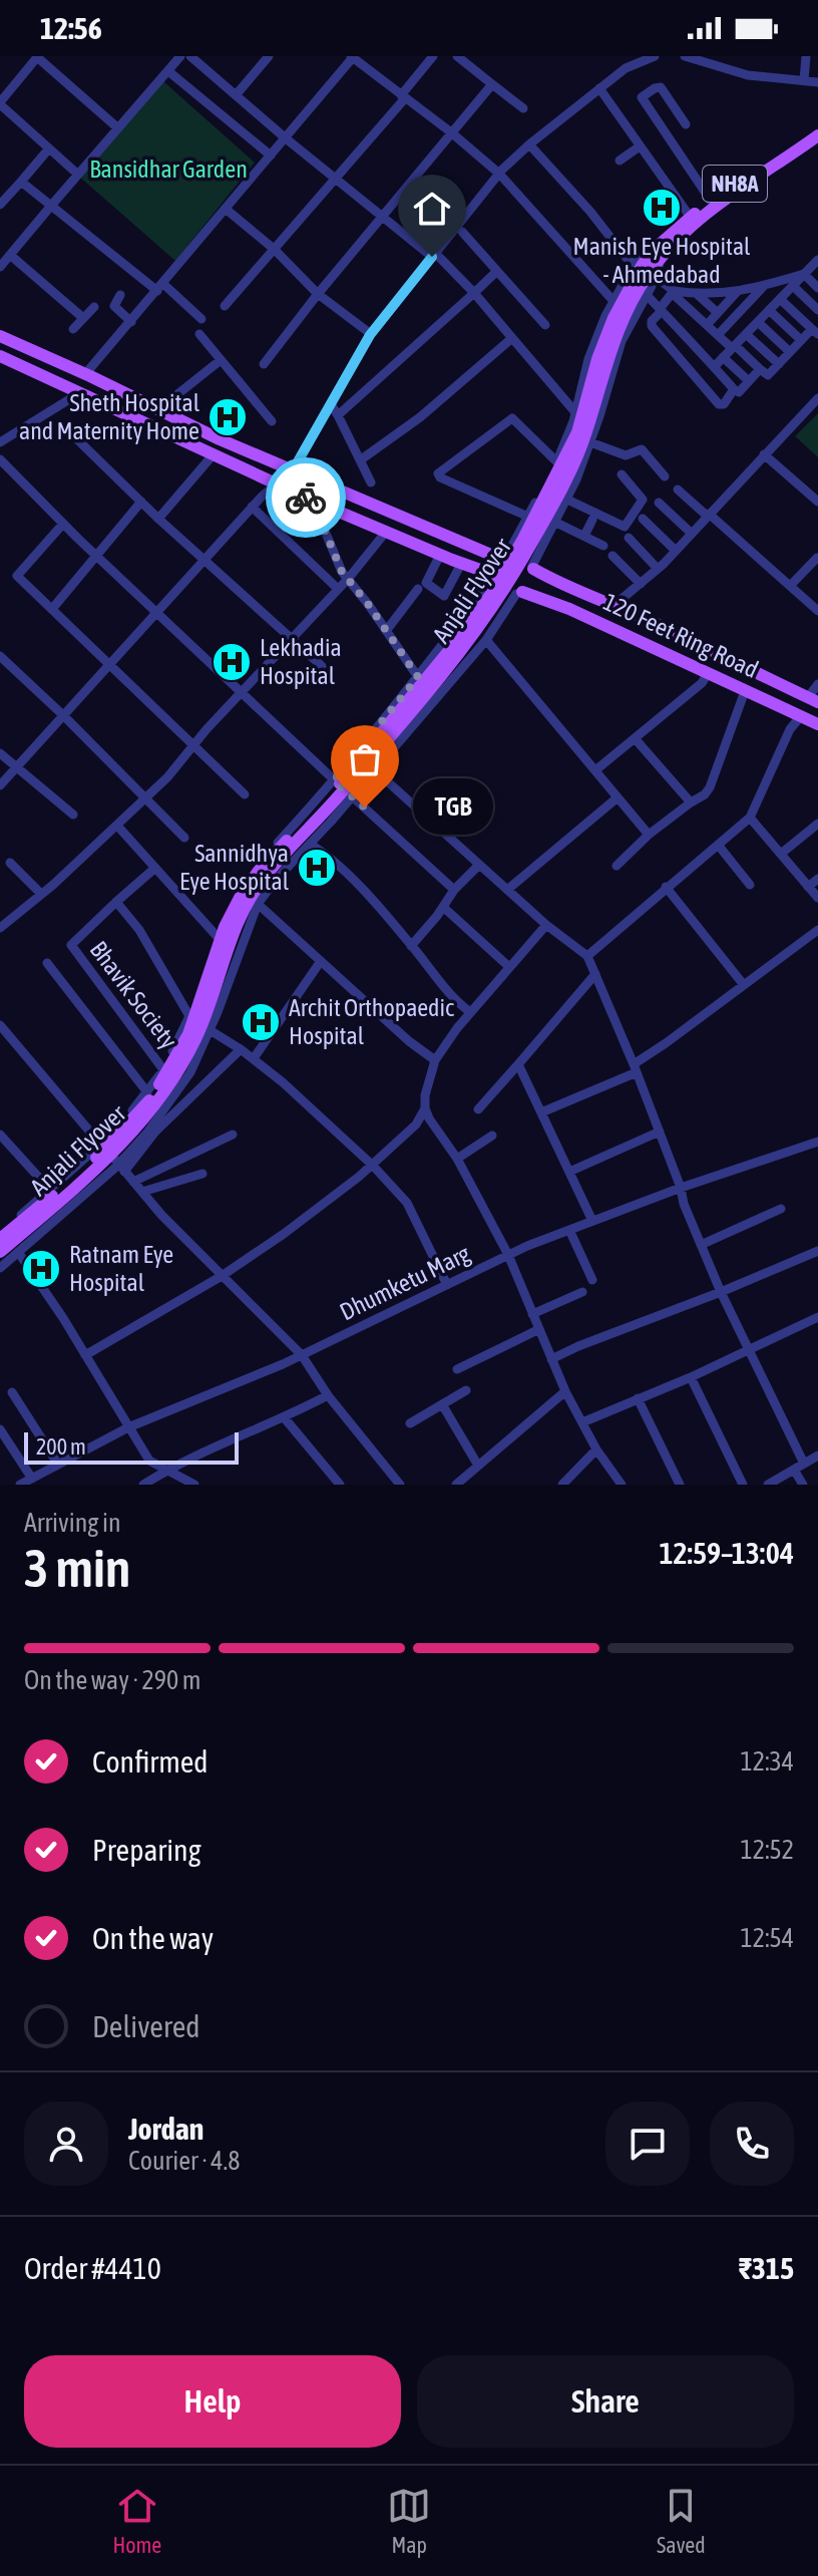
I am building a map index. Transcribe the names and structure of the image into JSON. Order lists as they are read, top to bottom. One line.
{"streets":{"main road":["NH8A","Anjali Flyover","120 Feet Ring Road"],"street":["Bhavik Society","Dhumketu Marg"]},"crossings":[["NH8A","Anjali Flyover"]],"parks":["Bansidhar Garden"],"places":{"hospital":["Manish Eye Hospital - Ahmedabad","Sheth Hospital and Maternity Home","Lekhadia Hospital","Sannidhya Eye Hospital","Archit Orthopaedic Hospital","Ratnam Eye Hospital"],"other":["TGB"]},"scale_bar":"200 m","page":{"status":"12:56","bubble":"TGB","scale":"200 m","heading":["3 min","Arriving in","12:59–13:04"],"panel":["Jordan","Courier · 4.8","Order #4410","₹315"],"bar":"On the way · 290 m","list":[["Confirmed","12:34"],["Preparing","12:52"],["On the way","12:54"],"Delivered"],"buttons":["Help","Share"],"tabs":["Home","Map","Saved"]}}
